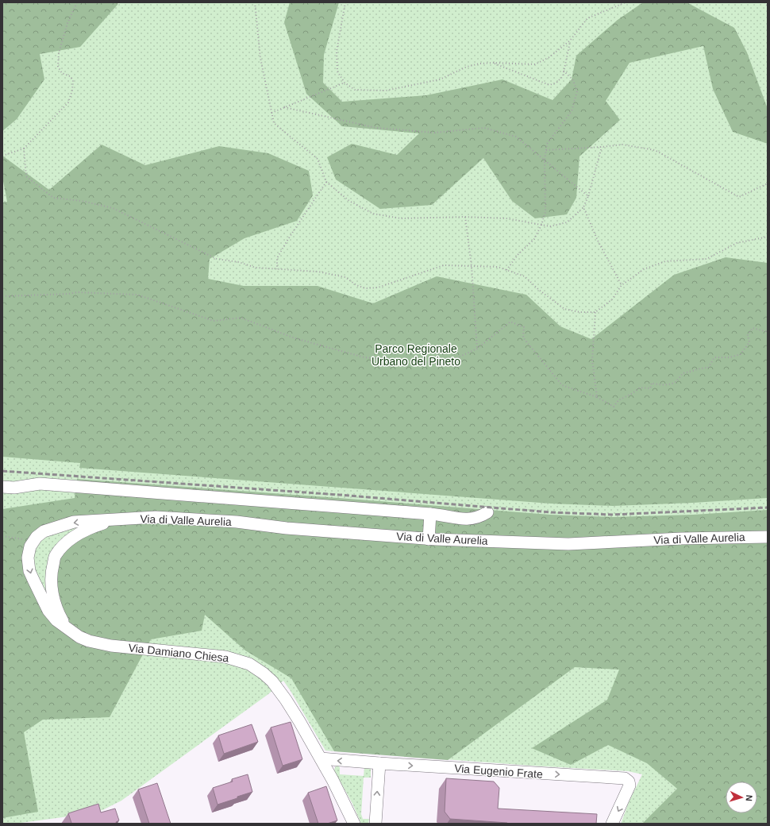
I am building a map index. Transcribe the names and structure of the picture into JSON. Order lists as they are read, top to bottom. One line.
{"streets":{"street":["Via di Valle Aurelia","Via Damiano Chiesa","Via Eugenio Frate"]},"crossings":[["Via di Valle Aurelia","Via Damiano Chiesa"],["Via Damiano Chiesa","Via Eugenio Frate"]],"parks":["Parco Regionale Urbano del Pineto"],"north":"right"}
